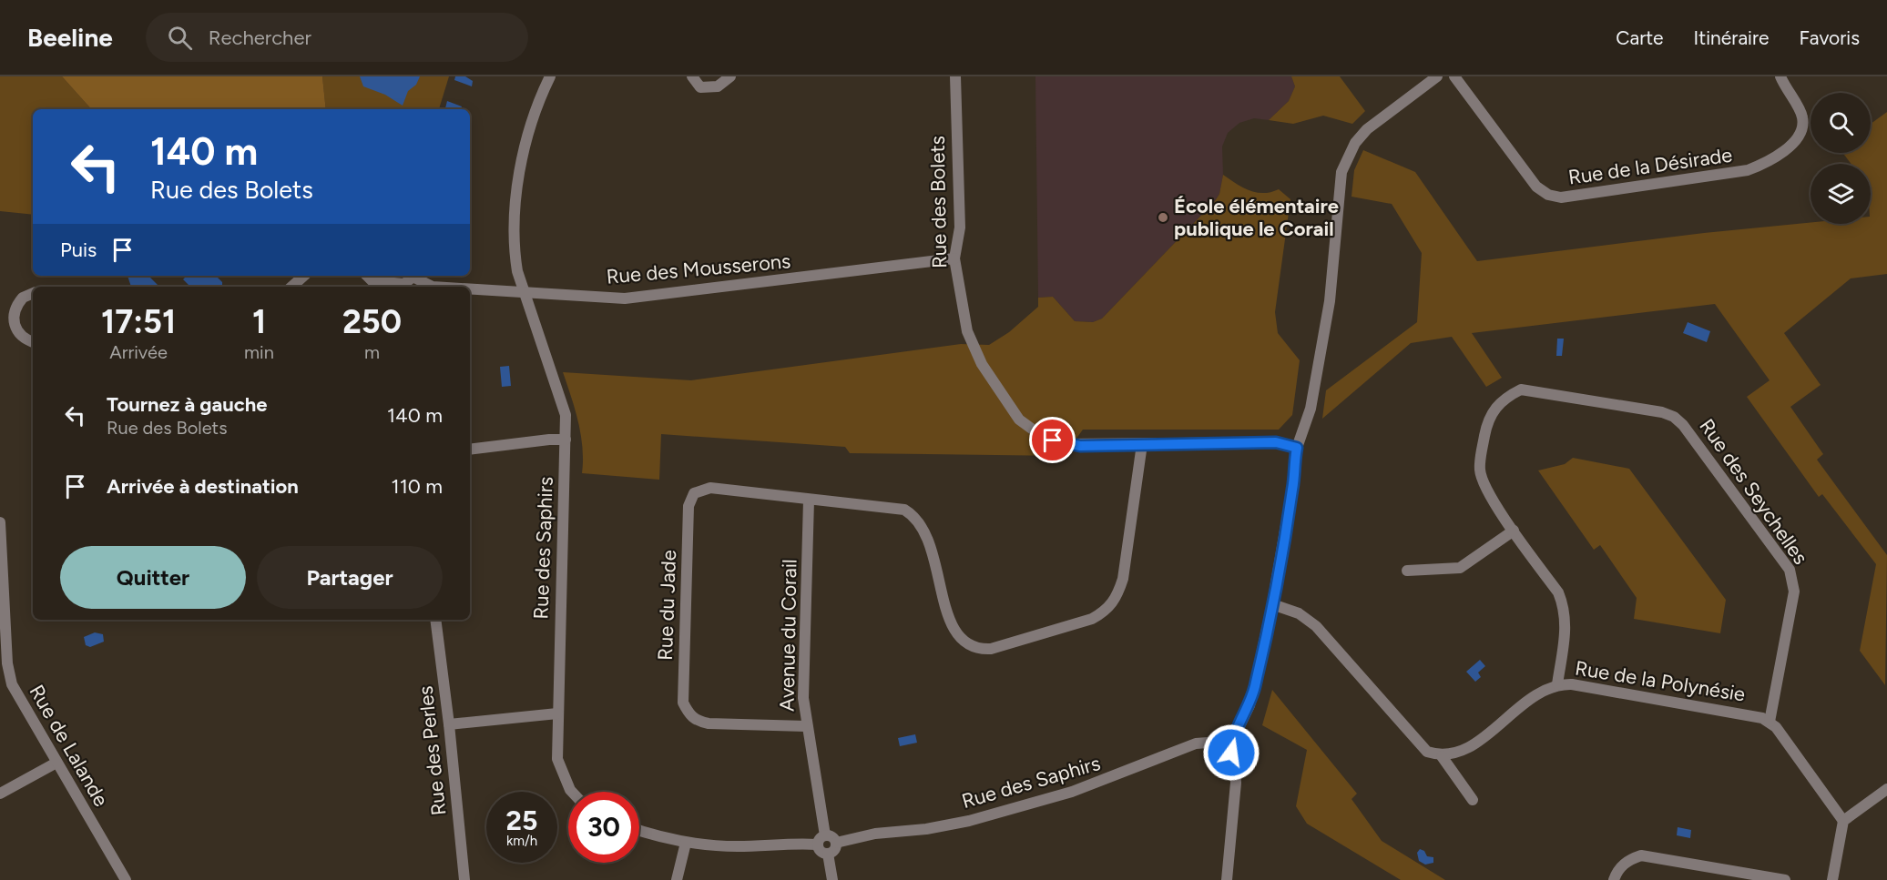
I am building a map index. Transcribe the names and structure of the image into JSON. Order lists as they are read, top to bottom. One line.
{"streets":{"street":["Rue de la Désirade","Rue des Bolets","Rue des Mousserons","Rue des Seychelles","Rue des Saphirs","Rue du Jade","Avenue du Corail","Rue de la Polynésie","Rue de Lalande","Rue des Perles"]},"crossings":[["Rue des Bolets","Rue des Mousserons"],["Rue des Mousserons","Rue des Saphirs"],["Rue des Seychelles","Rue de la Polynésie"],["Rue des Saphirs","Avenue du Corail"],["Rue du Jade","Avenue du Corail"]],"places":["École élémentaire publique le Corail"],"page":{"header":"Beeline","search":"Rechercher","nav":["Carte","Itinéraire","Favoris"],"turn":["140 m","Rue des Bolets"],"then":"Puis","eta":["17:51","Arrivée","1","min","250","m"],"list":[{"name":"Tournez à gauche","note":"Rue des Bolets","value":"140 m"},{"name":"Arrivée à destination","value":"110 m"}],"buttons":["Quitter","Partager"],"speed":"25 km/h","limit":"30"}}
